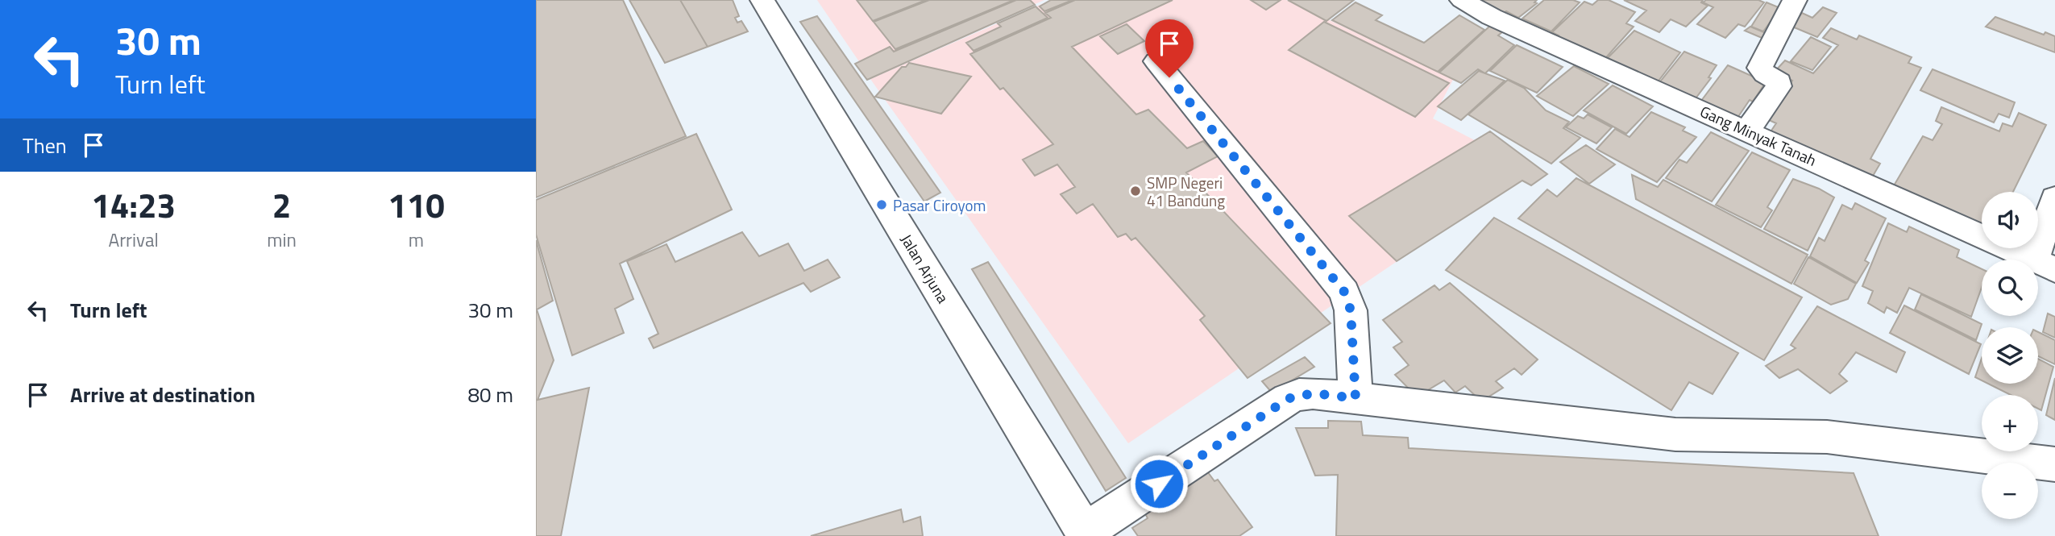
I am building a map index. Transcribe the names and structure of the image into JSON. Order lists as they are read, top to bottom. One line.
{"streets":{"street":["Gang Minyak Tanah","Jalan Arjuna"]},"places":["SMP Negeri 41 Bandung","Pasar Ciroyom"],"page":{"turn":["30 m","Turn left"],"then":"Then","eta":["14:23","Arrival","2","min","110","m"],"map_buttons":["+","−"],"list":[{"name":"Turn left","value":"30 m"},{"name":"Arrive at destination","value":"80 m"}]}}
